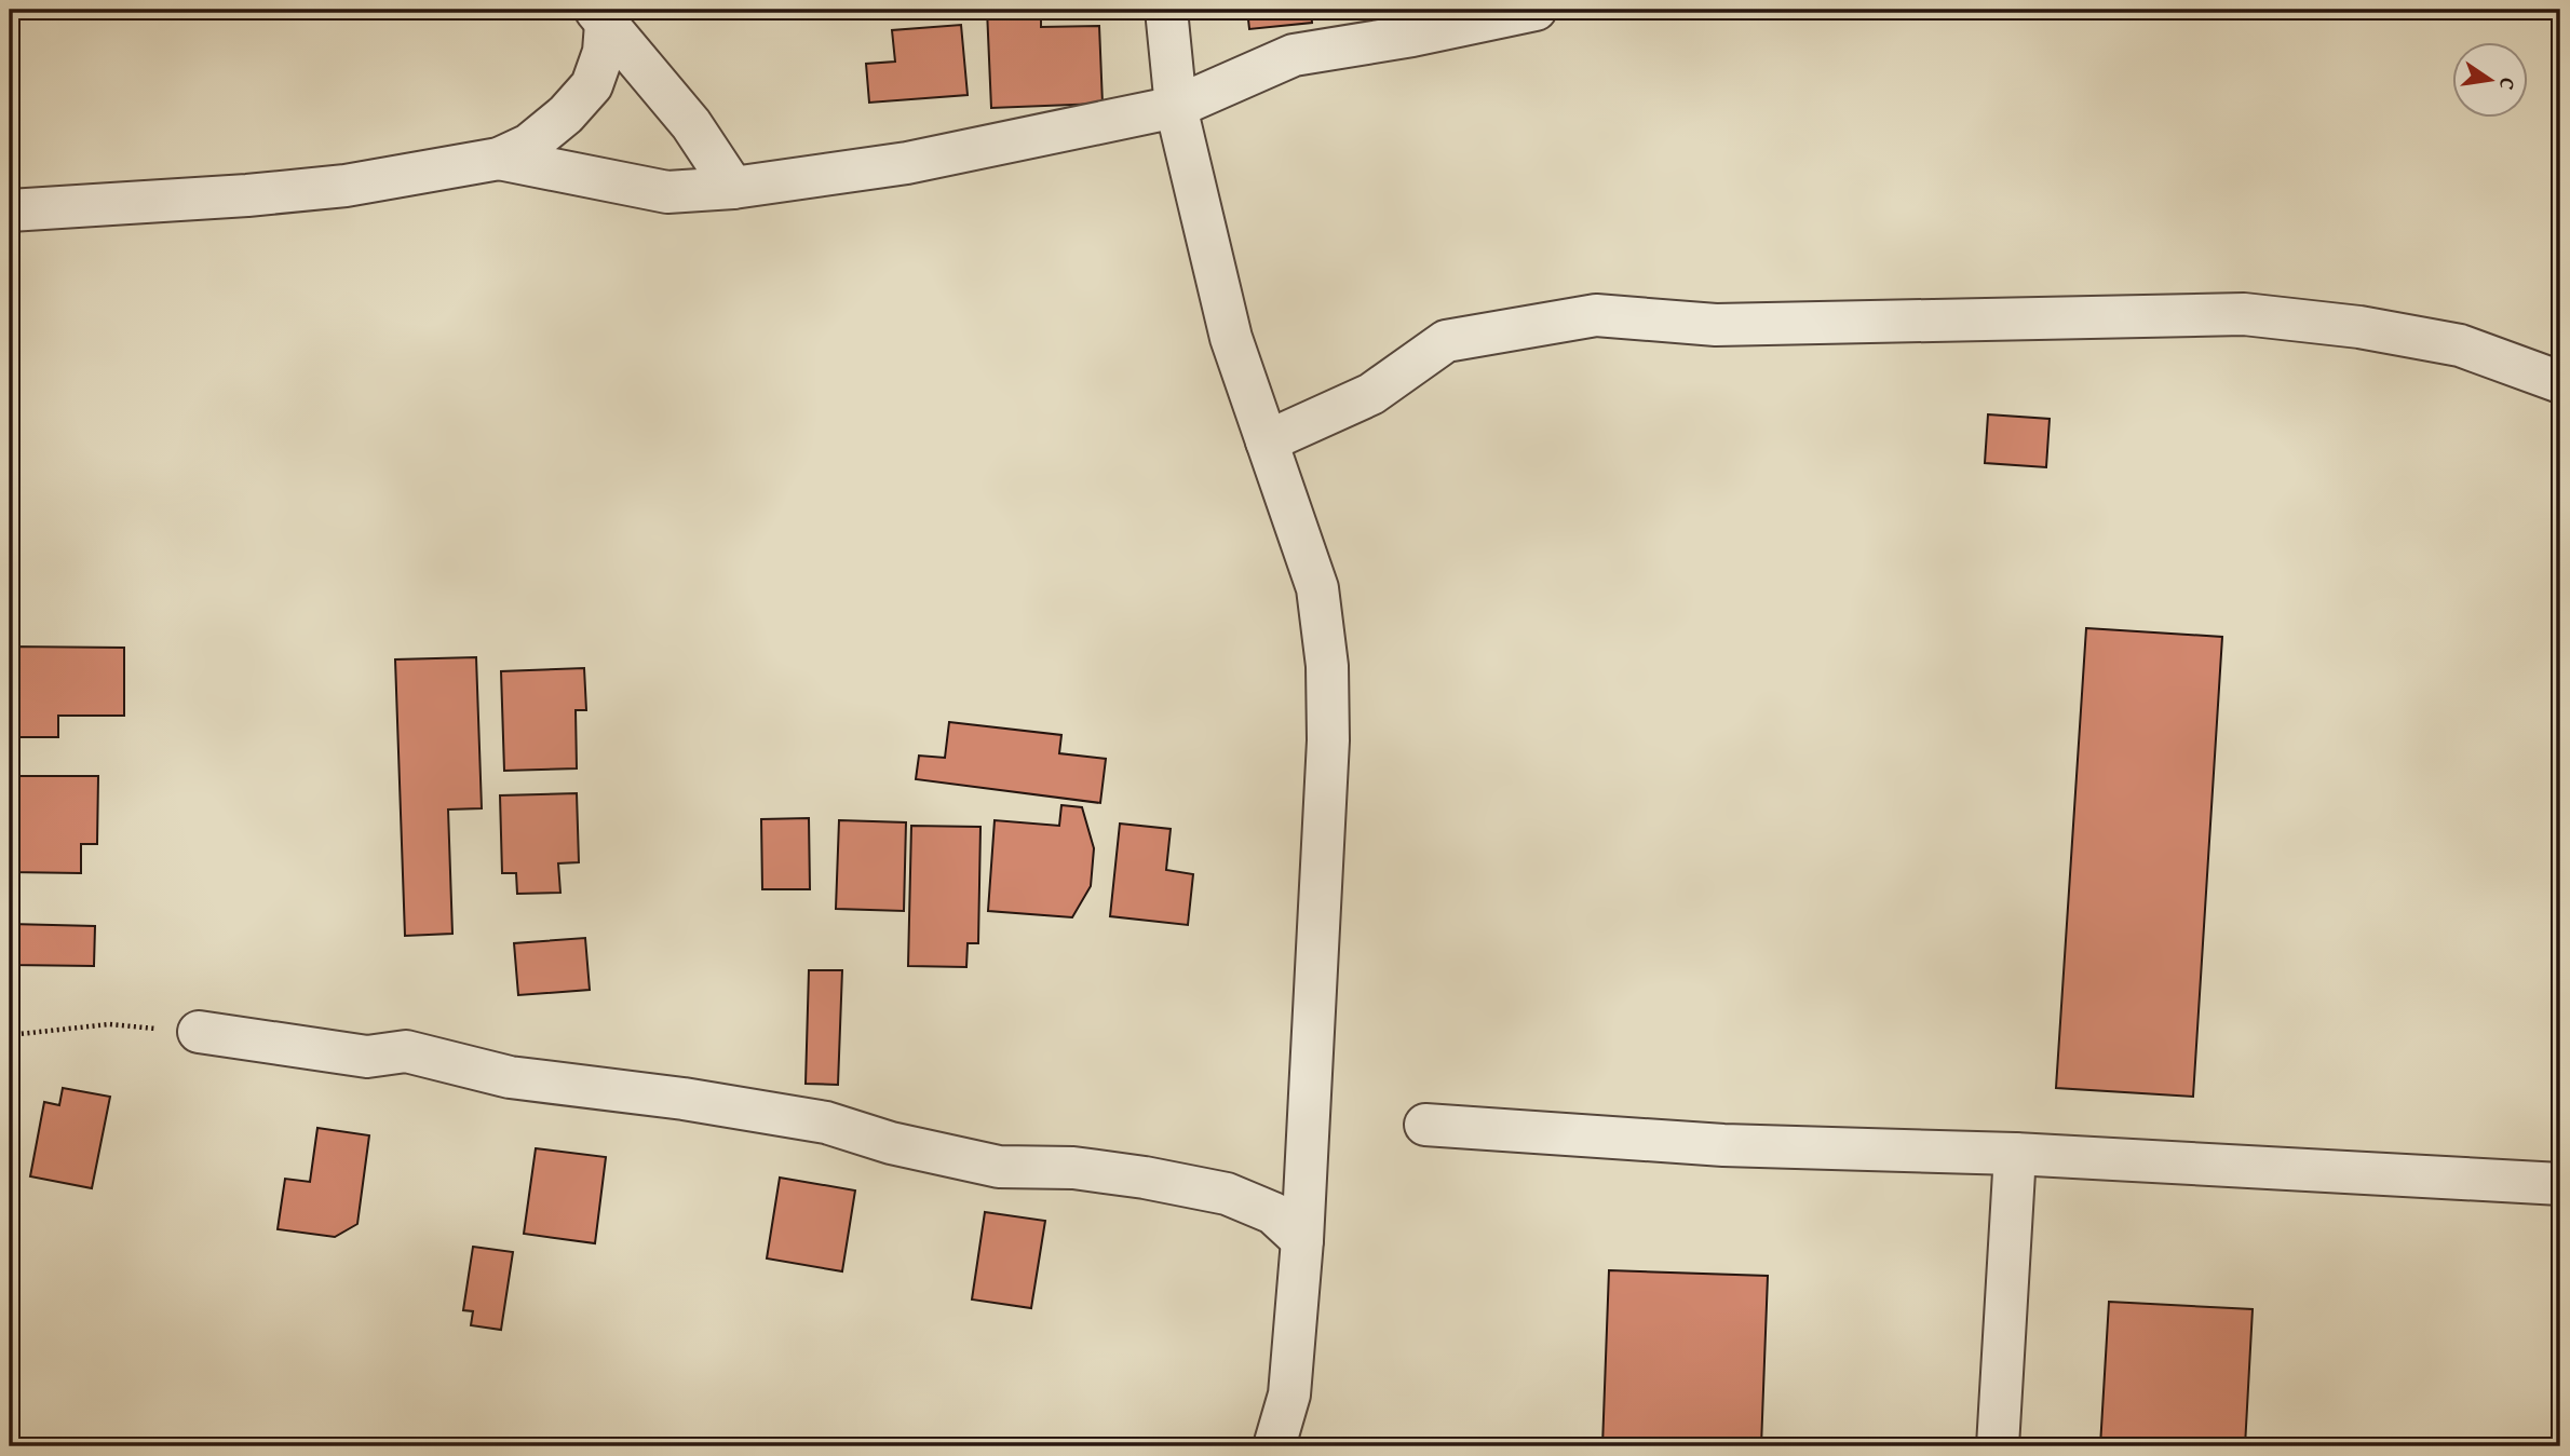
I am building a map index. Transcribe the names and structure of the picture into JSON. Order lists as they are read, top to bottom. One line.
{"north":"right"}
